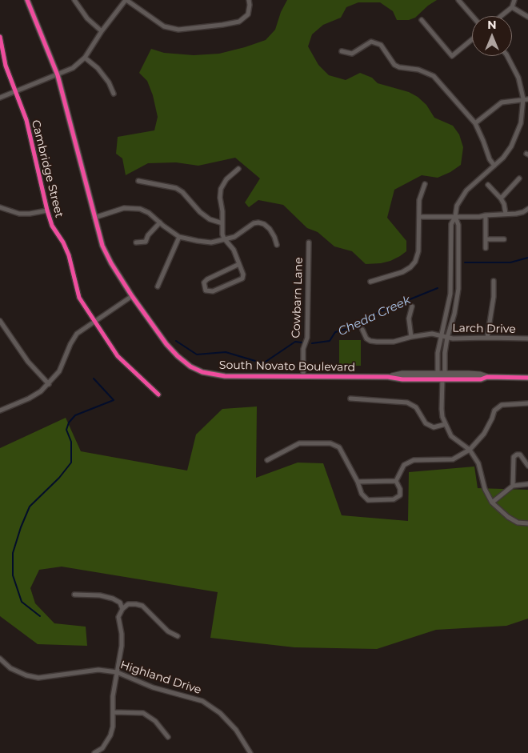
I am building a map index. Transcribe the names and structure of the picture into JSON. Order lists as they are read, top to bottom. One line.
{"streets":{"main road":["South Novato Boulevard"],"street":["Cambridge Street","Cowbarn Lane","Larch Drive","Highland Drive"]},"crossings":[["Cowbarn Lane","South Novato Boulevard"]],"water":["Cheda Creek"],"north":"top"}
